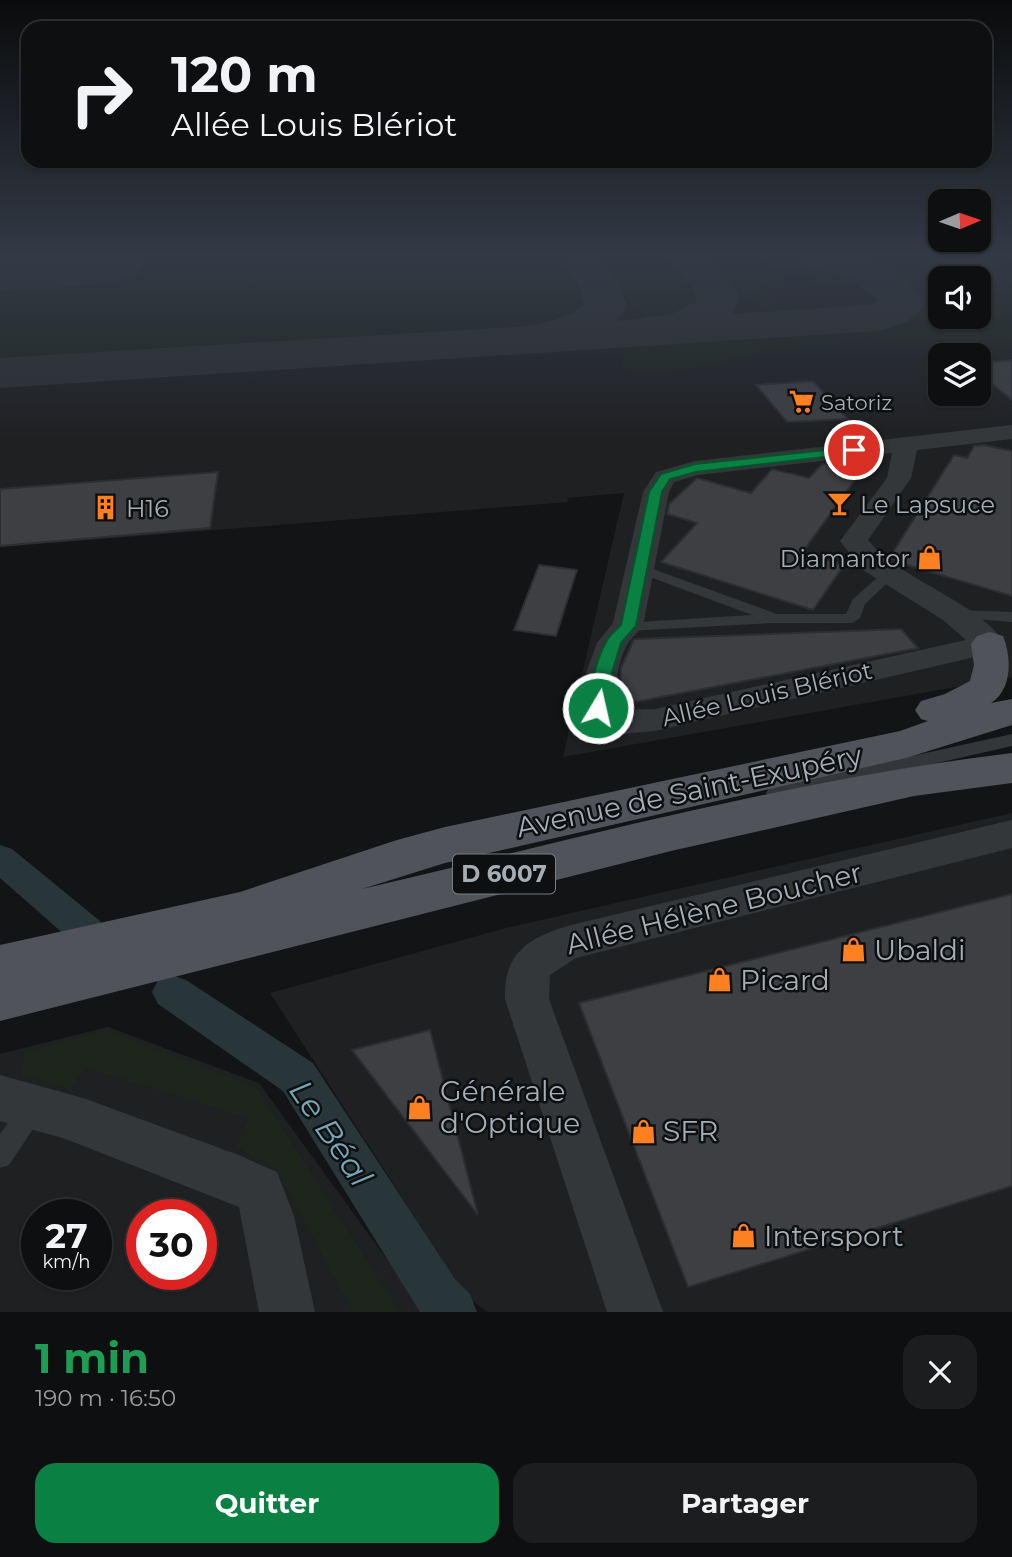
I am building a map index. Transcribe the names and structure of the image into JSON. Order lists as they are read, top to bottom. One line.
{"streets":{"main road":["Avenue de Saint-Exupéry","D 6007"],"street":["Allée Louis Blériot","Allée Hélène Boucher"]},"water":["Le Béal"],"places":{"supermarket":["Satoriz"],"bar":["Le Lapsuce"],"building":["H16"],"shop":["Diamantor","Ubaldi","Picard","Générale d'Optique","SFR","Intersport"]},"north":"right","page":{"turn":["120 m","Allée Louis Blériot"],"speed":"27 km/h","limit":"30","heading":["1 min","190 m · 16:50"],"buttons":["Quitter","Partager"]}}
